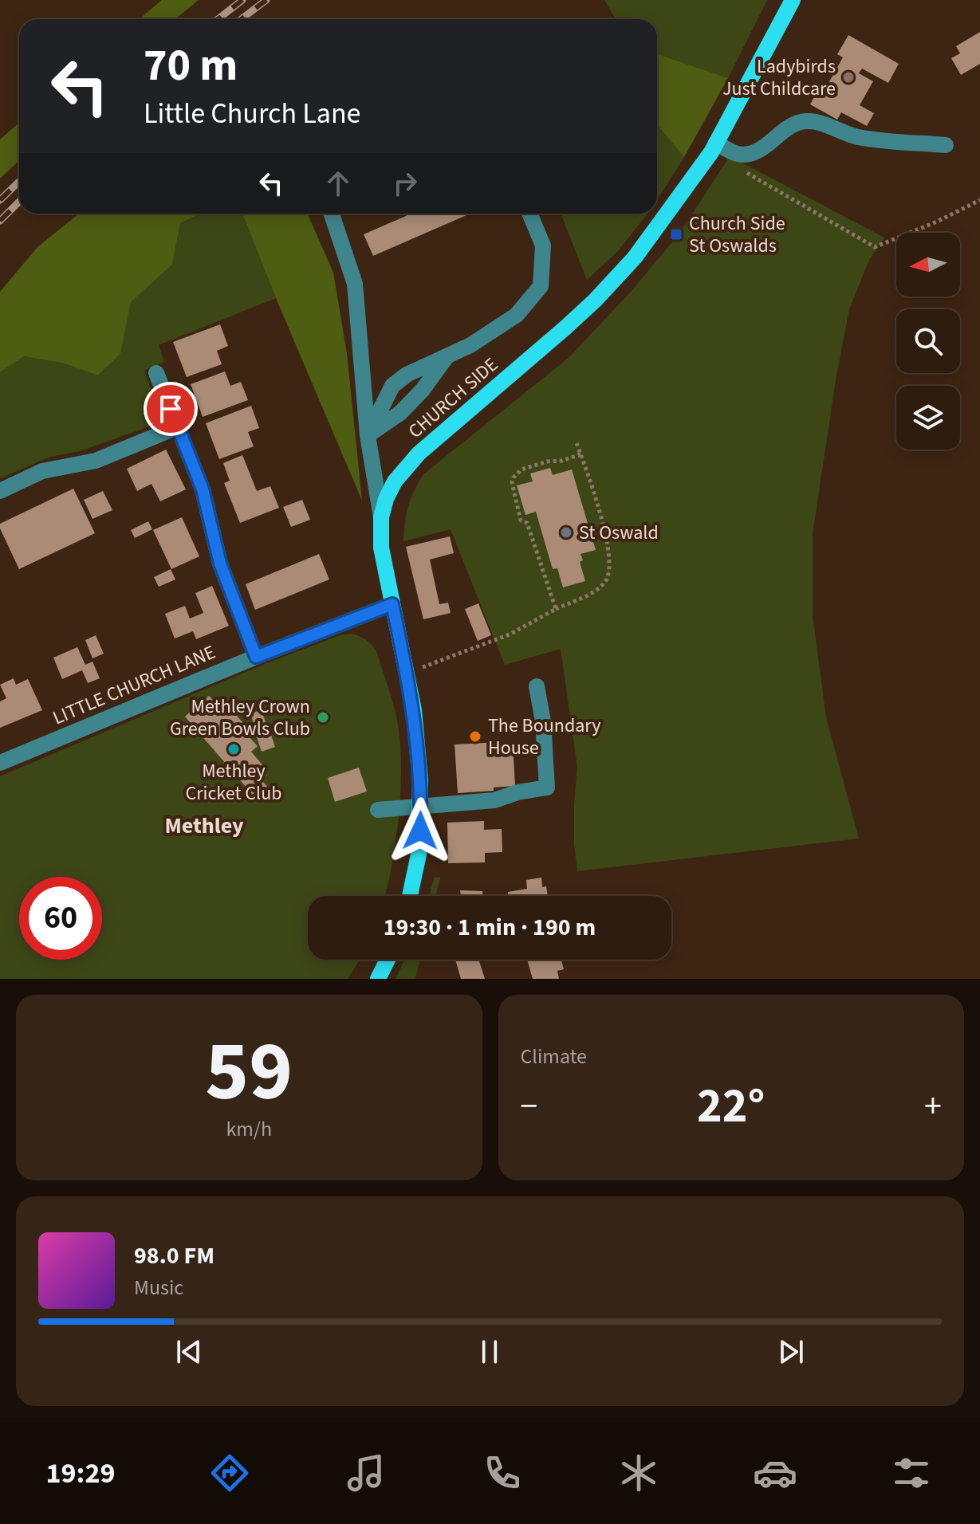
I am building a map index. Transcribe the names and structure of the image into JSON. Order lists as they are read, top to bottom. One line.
{"streets":{"main road":["CHURCH SIDE"],"street":["LITTLE CHURCH LANE"]},"crossings":[["CHURCH SIDE","LITTLE CHURCH LANE"]],"districts":["Methley"],"places":{"other":["Ladybirds Just Childcare","St Oswald","Methley Crown Green Bowls Club","The Boundary House","Methley Cricket Club"],"transit":["Church Side St Oswalds"]},"north":"left","page":{"turn":["70 m","Little Church Lane"],"limit":"60","trip":"19:30 · 1 min · 190 m","tile":[["59","km/h"],"Climate"],"heat":["−","22°","+"],"song":["98.0 FM","Music"],"tabs":"19:29"}}
